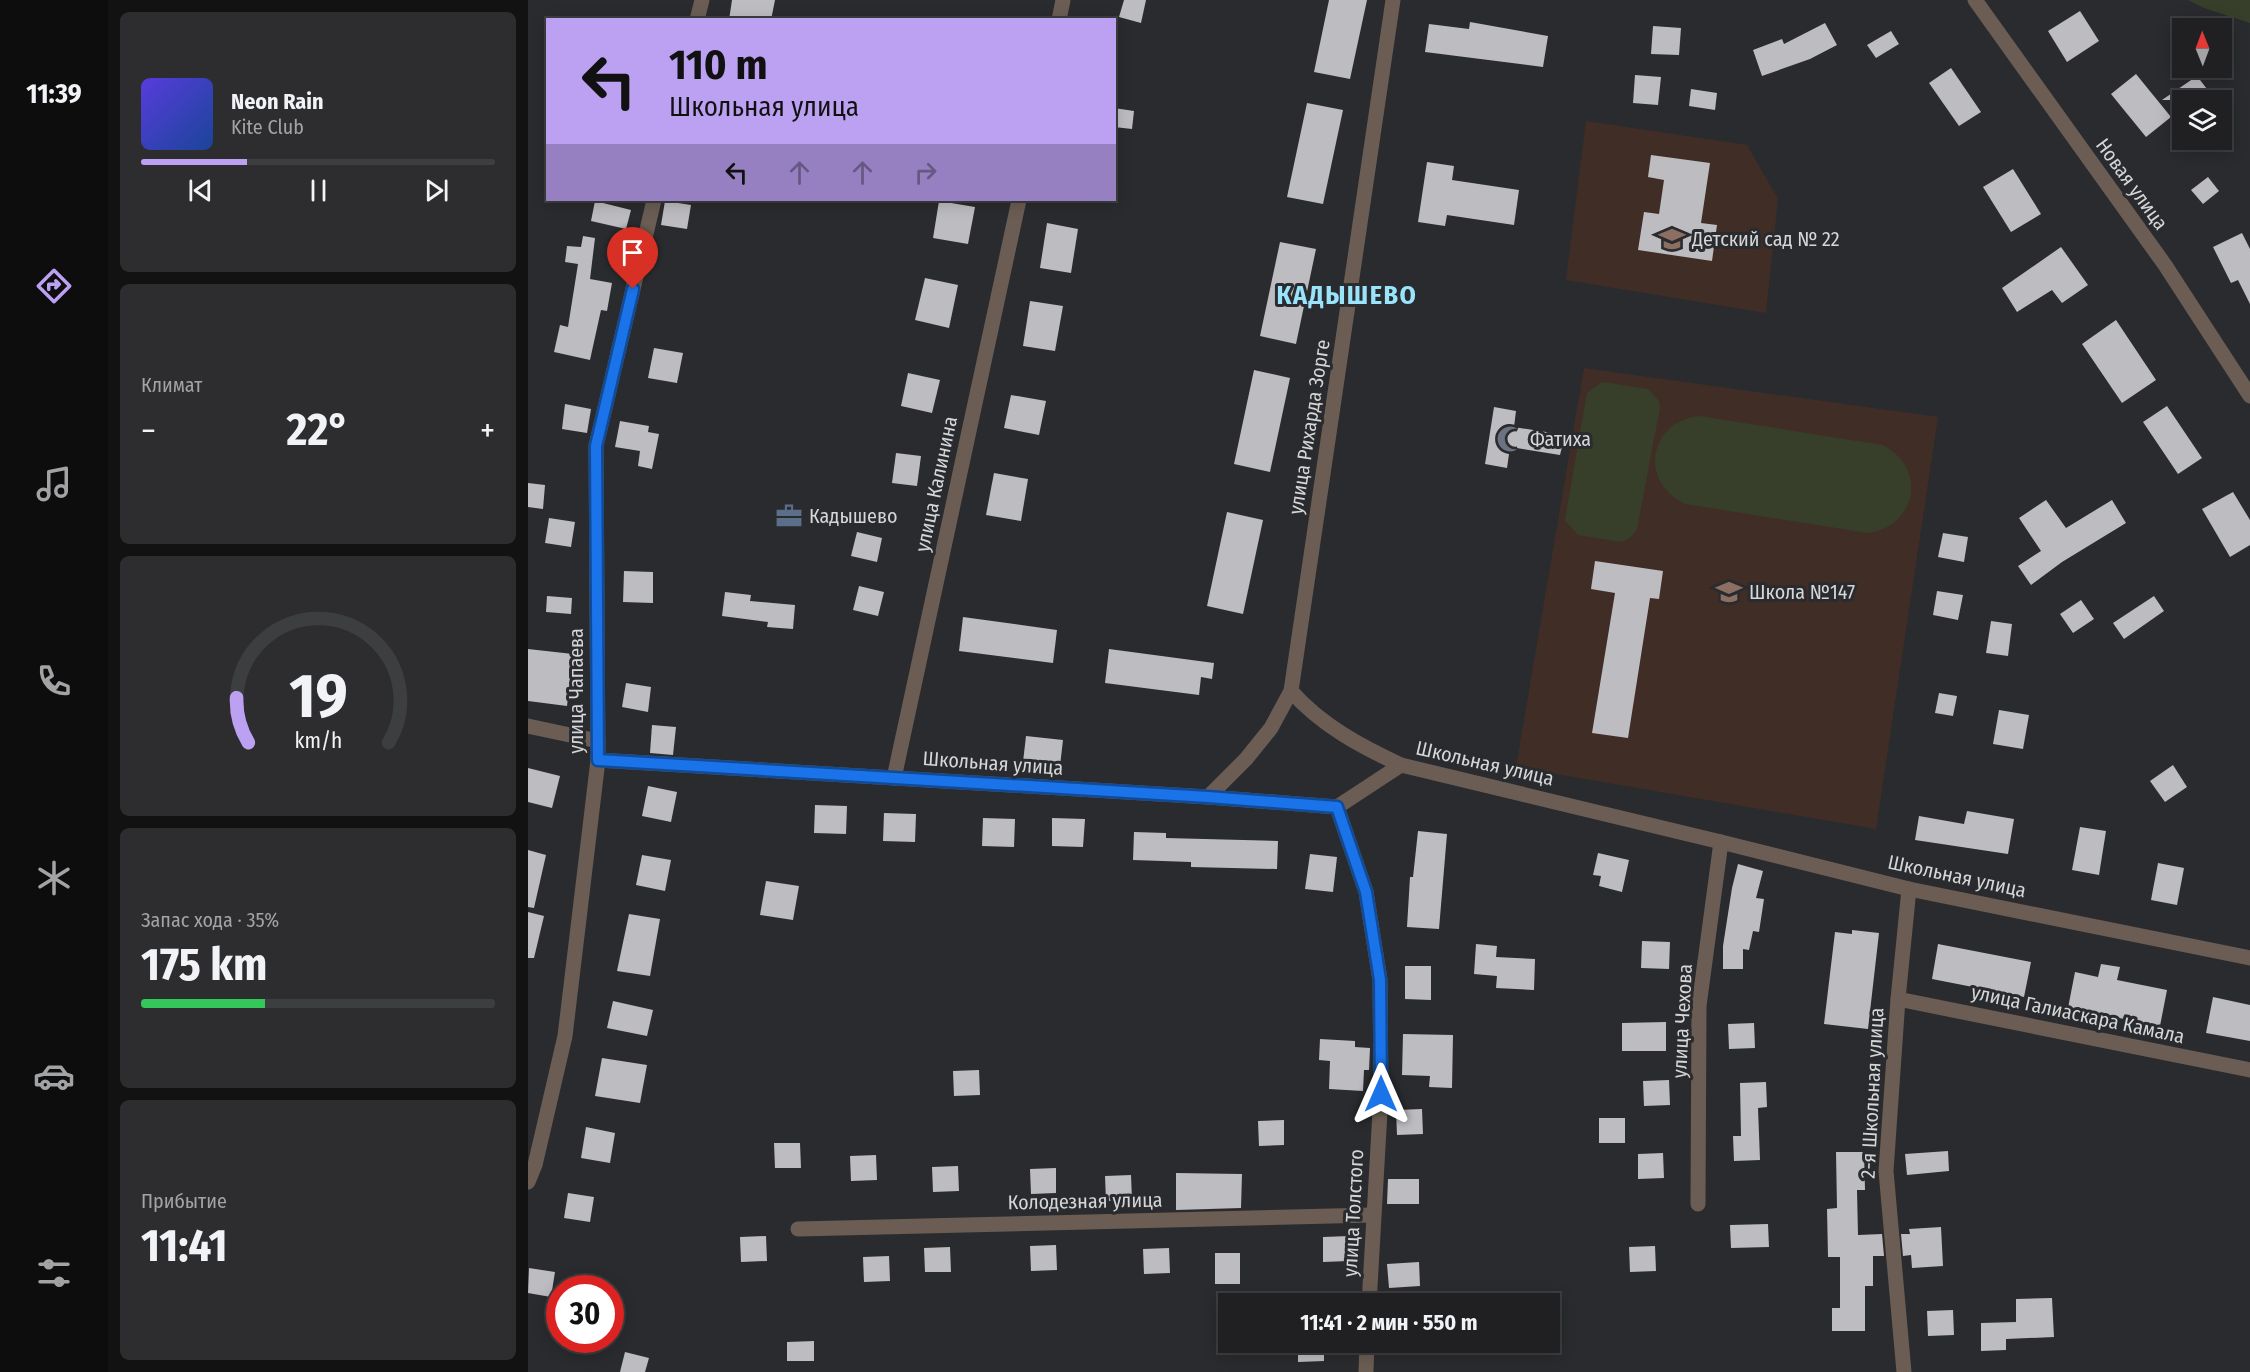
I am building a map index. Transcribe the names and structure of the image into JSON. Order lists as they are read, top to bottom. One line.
{"streets":{"street":["Новая улица","улица Рихарда Зорге","улица Калинина","улица Чапаева","Школьная улица","улица Галиаскара Камала","улица Чехова","2-я Школьная улица","Колодезная улица","улица Толстого"]},"crossings":[["улица Рихарда Зорге","Школьная улица"],["улица Калинина","Школьная улица"],["улица Чапаева","Школьная улица"],["Школьная улица","улица Чехова"],["Школьная улица","2-я Школьная улица"],["Школьная улица","улица Толстого"],["улица Галиаскара Камала","2-я Школьная улица"],["Колодезная улица","улица Толстого"]],"districts":["КАДЫШЕВО"],"places":{"school or university":["Детский сад № 22","Школа №147"],"mosque":["Фатиха"],"office":["Кадышево"]},"north":"top","page":{"tabs":"11:39","turn":["110 m","Школьная улица"],"song":["Neon Rain","Kite Club"],"tile":["Климат",["Запас хода · 35%","175 km"],["Прибытие","11:41"]],"heat":["−","22°","+"],"limit":"30","trip":"11:41 · 2 мин · 550 m","gauge":["19","km/h"]}}
